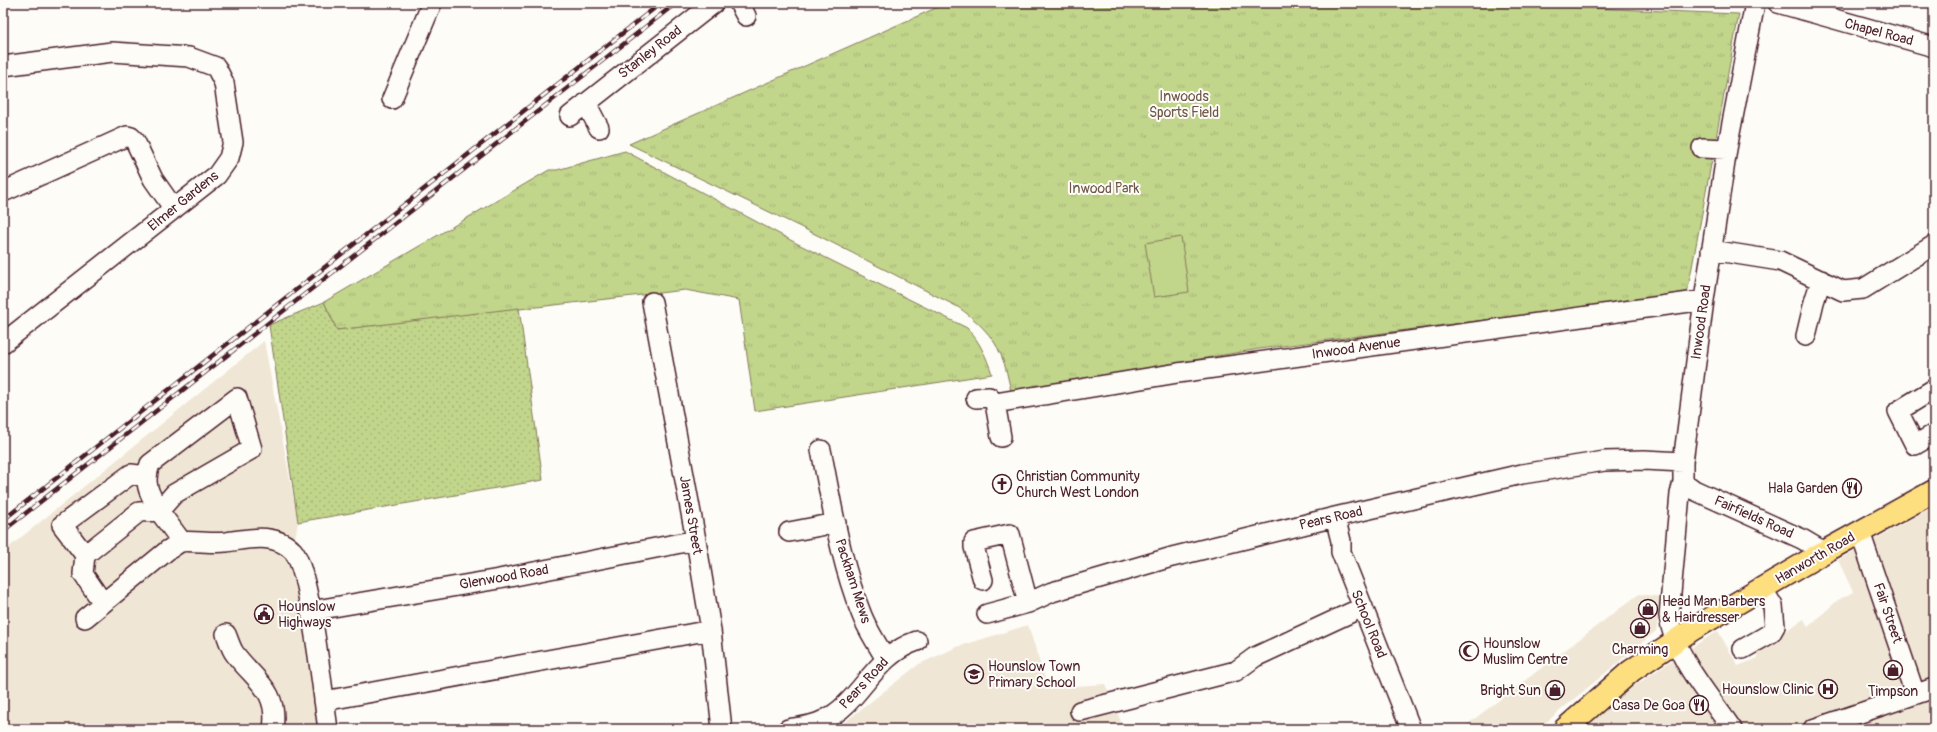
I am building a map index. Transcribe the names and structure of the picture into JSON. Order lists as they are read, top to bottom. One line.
{"streets":{"main road":["Hanworth Road"],"street":["Chapel Road","Stanley Road","Elmer Gardens","Inwood Road","Inwood Avenue","James Street","Fairfields Road","Pears Road","Glenwood Road","Packham Mews","Fair Street","School Road"]},"crossings":[["Inwood Road","Inwood Avenue"],["Inwood Road","Fairfields Road"],["Inwood Road","Pears Road"],["Inwood Road","Hanworth Road"],["James Street","Glenwood Road"],["Fairfields Road","Hanworth Road"],["Pears Road","Packham Mews"],["Pears Road","School Road"],["Hanworth Road","Fair Street"]],"parks":["Inwoods Sports Field","Inwood Park"],"places":{"church":["Christian Community Church West London"],"restaurant":["Hala Garden","Casa De Goa"],"shop":["Head Man Barbers & Hairdresser","Charming","Timpson","Bright Sun"],"public building":["Hounslow Highways"],"mosque":["Hounslow Muslim Centre"],"school or university":["Hounslow Town Primary School"],"hospital":["Hounslow Clinic"]}}
